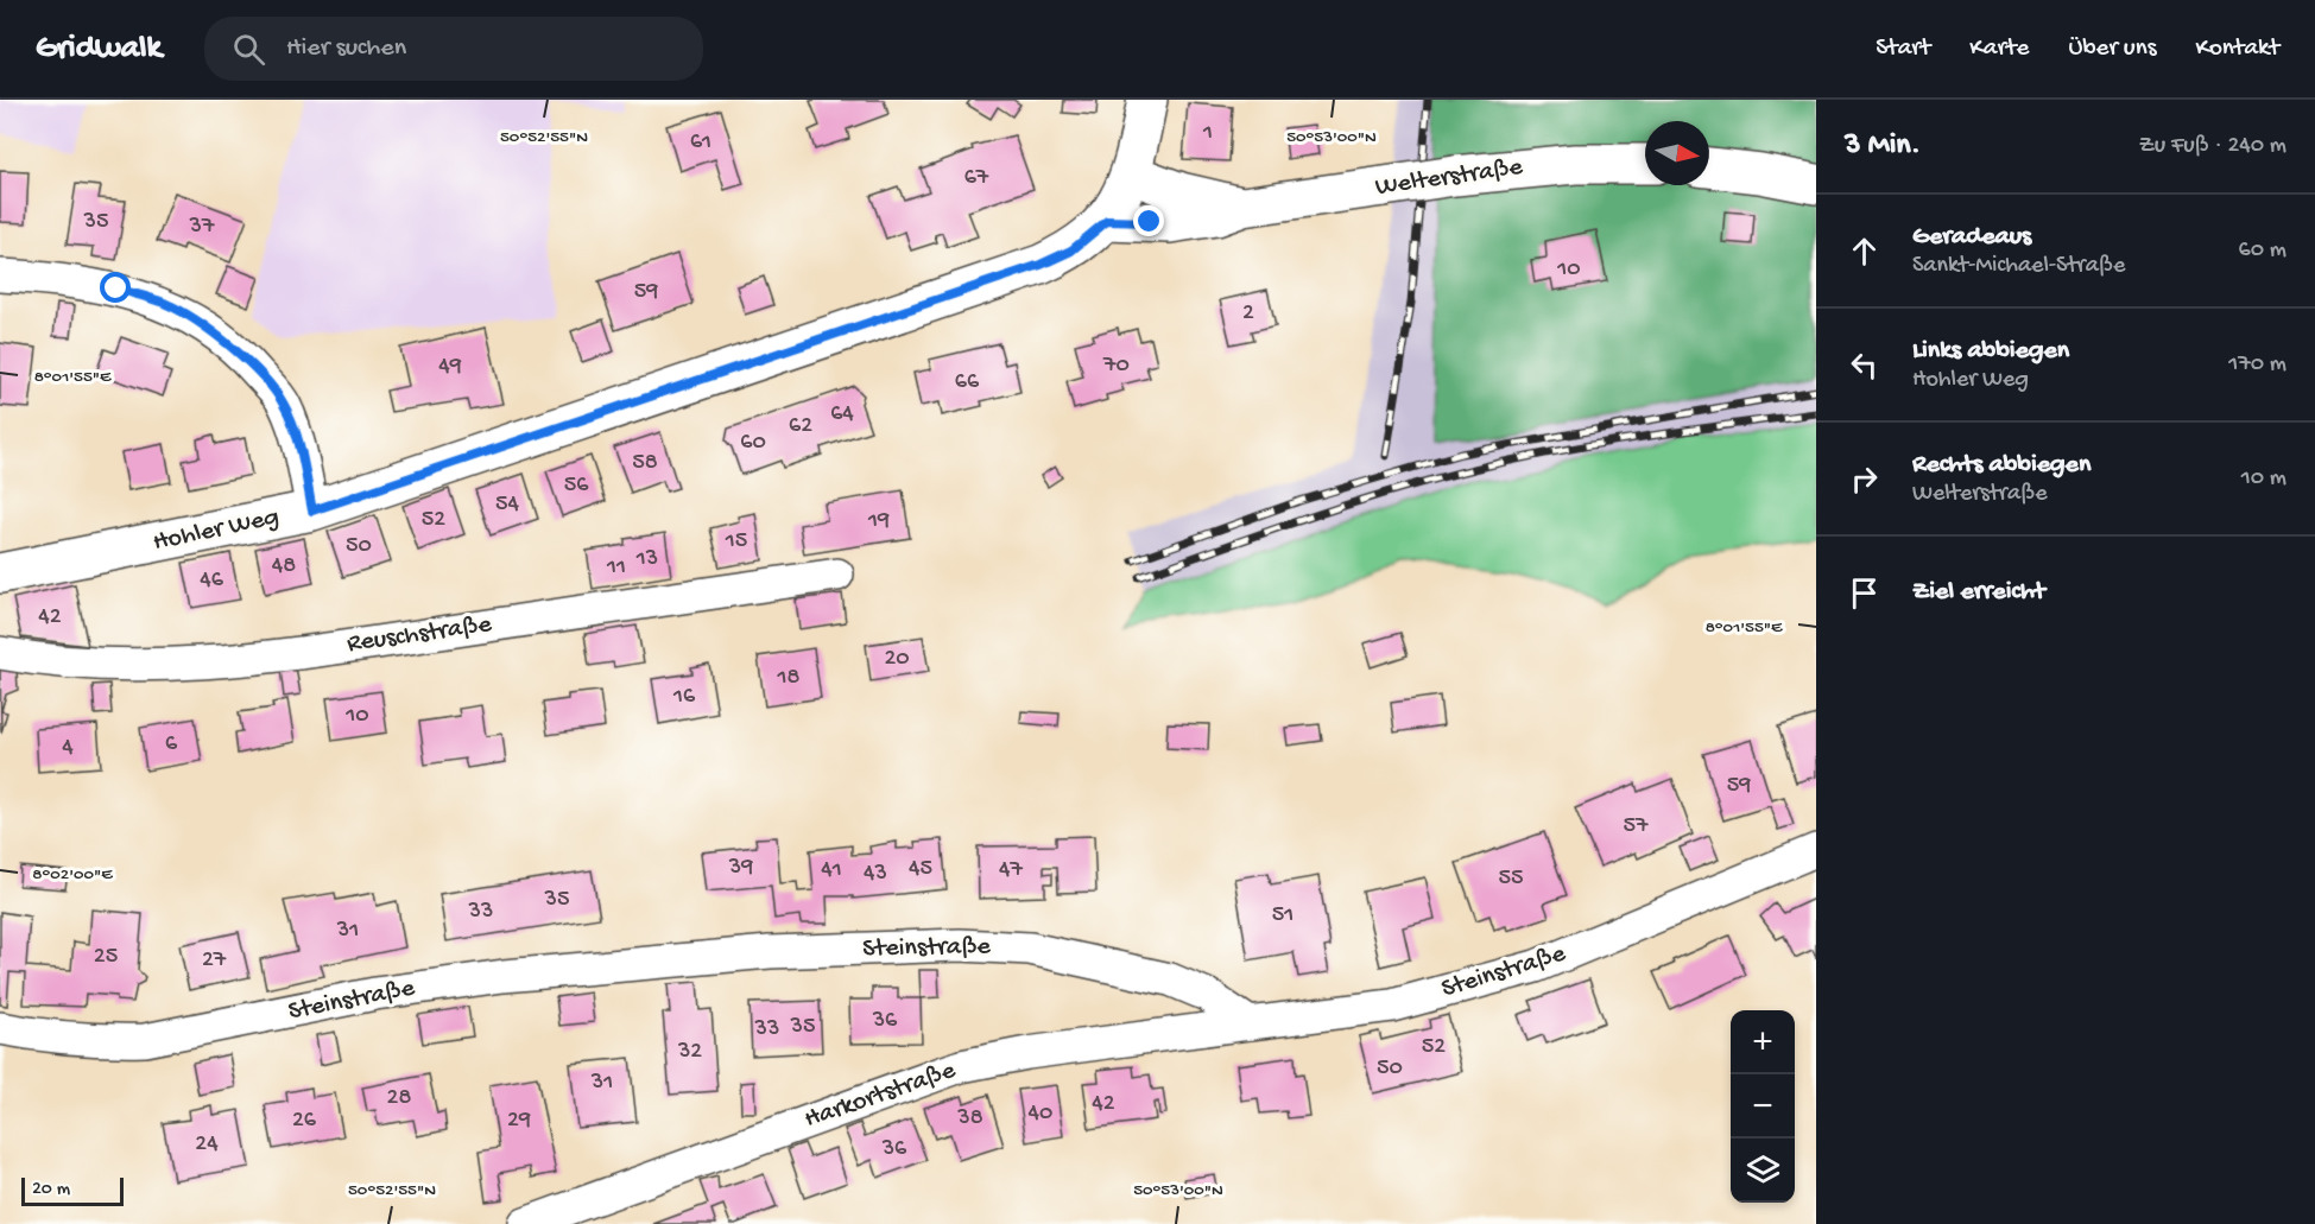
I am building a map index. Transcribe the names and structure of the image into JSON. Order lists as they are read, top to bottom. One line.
{"streets":{"street":["Welterstraße","Hohler Weg","Reuschstraße","Steinstraße","Harkortstraße"]},"crossings":[["Welterstraße","Hohler Weg"],["Steinstraße","Harkortstraße"]],"house_numbers":["1","61","67","35","37","10","59","2","70","49","66","64","62","60","58","56","54","52","19","15","50","13","48","11","46","42","20","18","16","10","6","4","59","57","39","45","41","47","43","55","35","33","51","31","25","27","36","35","33","52","32","50","31","28","42","40","38","26","29","24","36"],"scale_bar":"20 m","north":"right","page":{"header":"Gridwalk","search":"Hier suchen","nav":["Start","Karte","Über uns","Kontakt"],"heading":["3 Min.","Zu Fuß · 240 m"],"list":[["Geradeaus","Sankt-Michael-Straße","60 m"],["Links abbiegen","Hohler Weg","170 m"],["Rechts abbiegen","Welterstraße","10 m"],"Ziel erreicht"],"map_buttons":["+","−"],"scale":"20 m"},"coordinates":["50°52'55\"N","50°53'00\"N","8°01'55\"E","8°02'00\"E"]}
